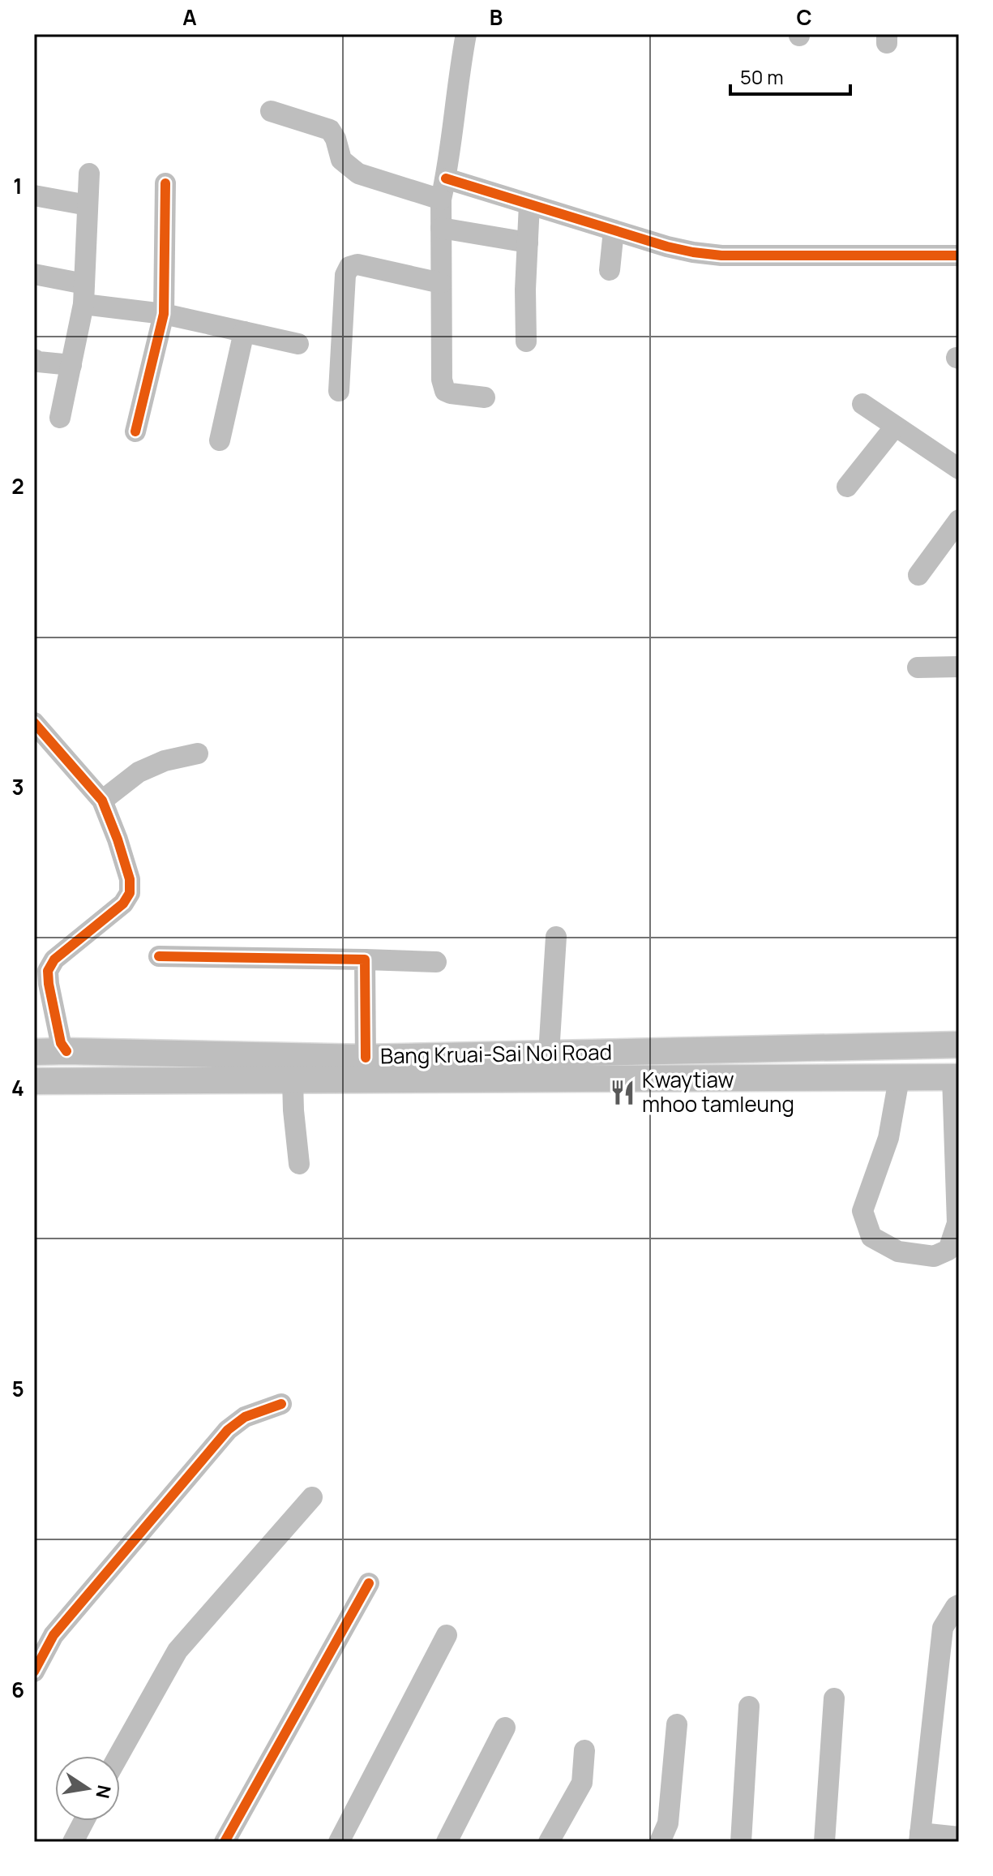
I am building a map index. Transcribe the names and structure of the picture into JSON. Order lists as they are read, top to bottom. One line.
{"streets":{"main road":["Bang Kruai-Sai Noi Road"]},"places":{"restaurant":["Kwaytiaw mhoo tamleung"]},"scale_bar":"50 m","north":"right","grid":{"columns":["A","B","C"],"rows":["1","2","3","4","5","6"]}}
